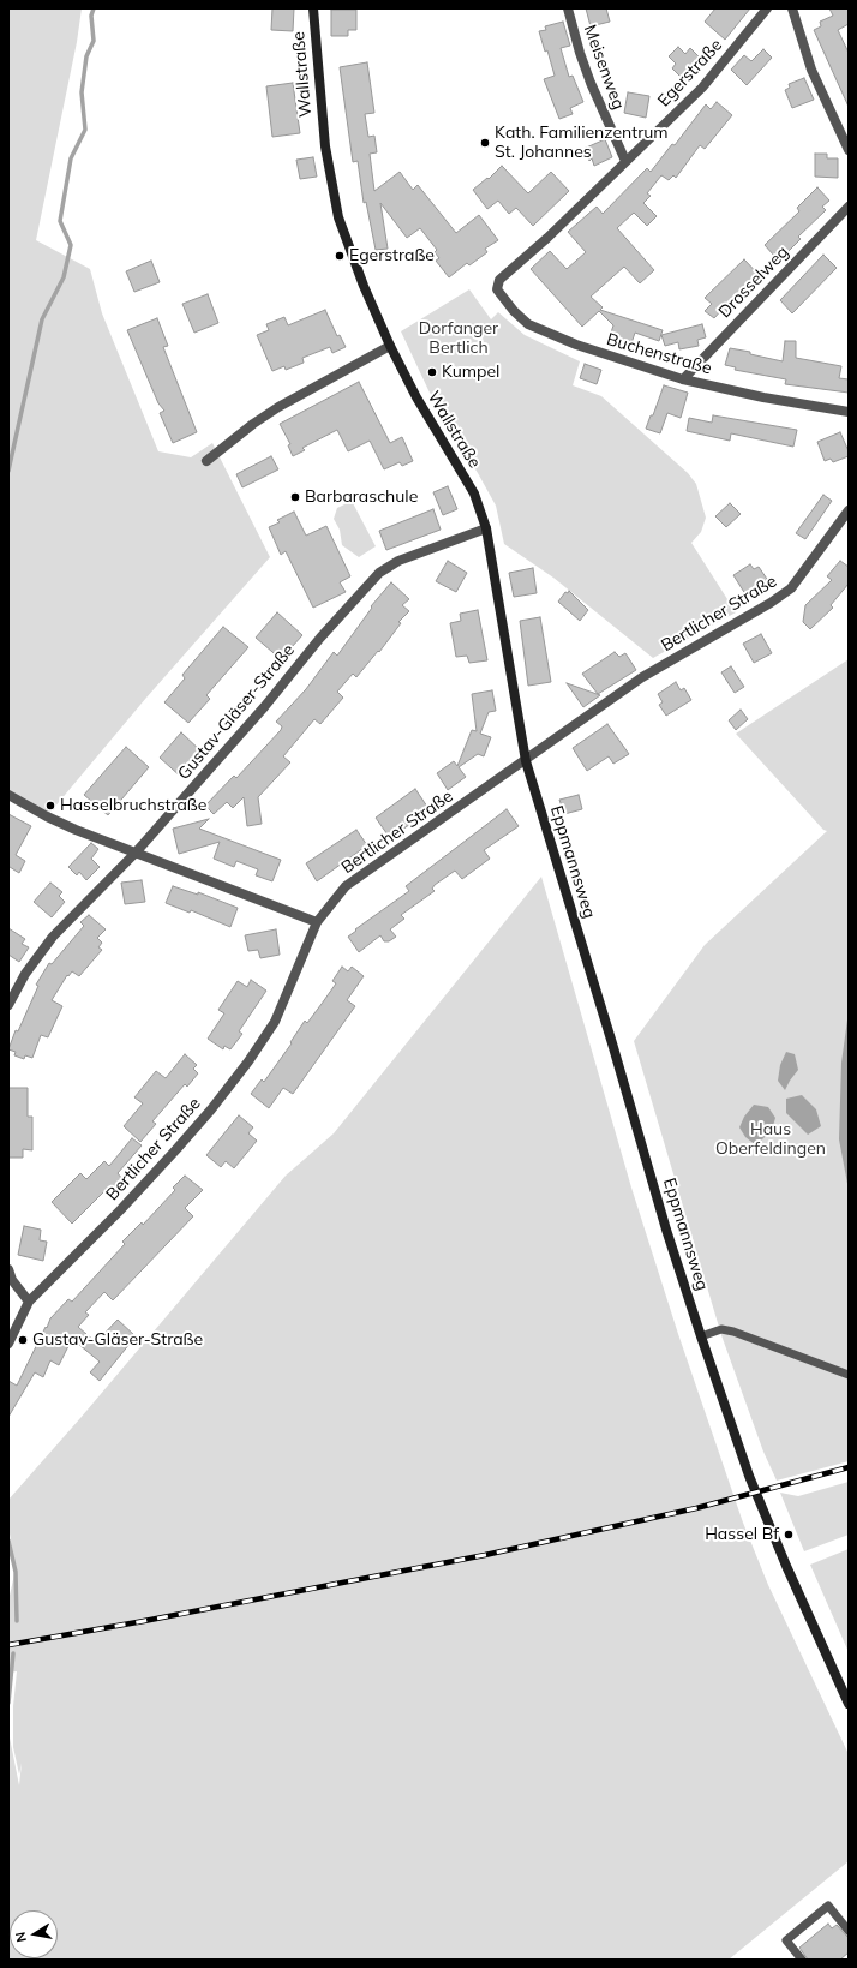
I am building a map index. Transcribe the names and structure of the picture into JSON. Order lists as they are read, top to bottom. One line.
{"streets":{"street":["Meisenweg","Egerstraße","Wallstraße","Drosselweg","Buchenstraße","Bertlicher Straße","Gustav-Gläser-Straße","Eppmannsweg"]},"crossings":[["Meisenweg","Egerstraße"],["Egerstraße","Buchenstraße"],["Wallstraße","Bertlicher Straße"],["Wallstraße","Gustav-Gläser-Straße"],["Wallstraße","Eppmannsweg"],["Drosselweg","Buchenstraße"],["Bertlicher Straße","Eppmannsweg"]],"parks":["Dorfanger Bertlich","Haus Oberfeldingen"],"places":["Kath. Familienzentrum St. Johannes","Egerstraße","Kumpel","Barbaraschule","Hasselbruchstraße","Gustav-Gläser-Straße","Hassel Bf"],"north":"left"}
